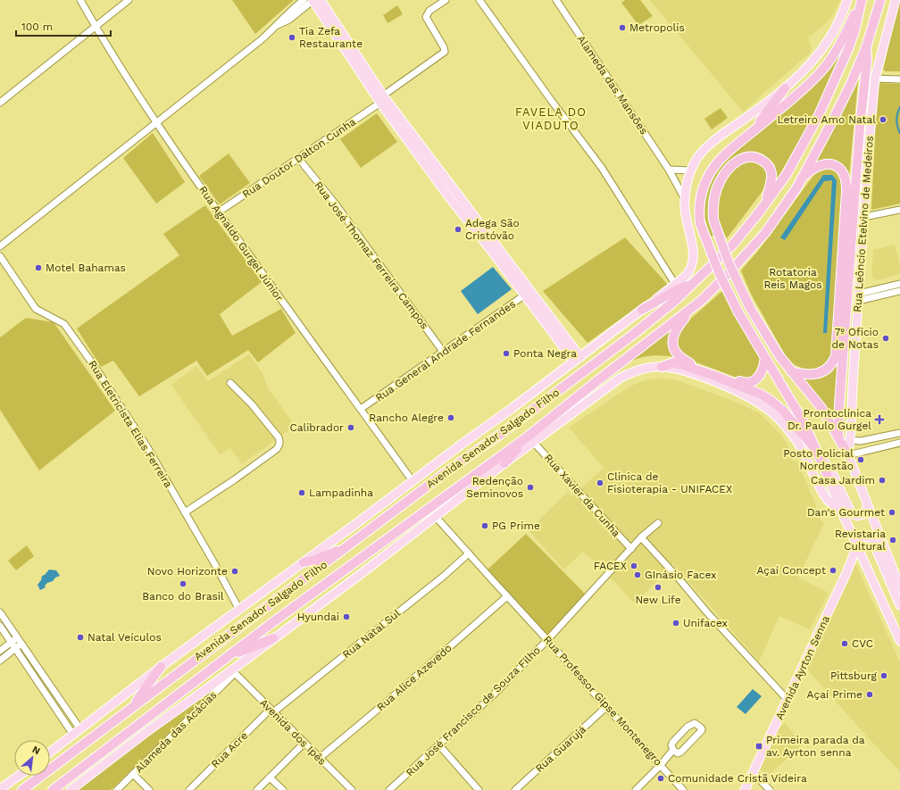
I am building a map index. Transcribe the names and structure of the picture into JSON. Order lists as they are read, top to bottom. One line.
{"streets":{"highway":["Avenida Senador Salgado Filho"],"main road":["Rua Leôncio Etelvino de Medeiros","Avenida Ayrton Senna"],"street":["Alameda das Mansões","Rua Doutor Dalton Cunha","Rua Agnaldo Gurgel Júnior","Rua José Thomaz Ferreira Campos","Rua General Andrade Fernandes","Rua Eletricista Elias Ferreira","Rua Xavier da Cunha","Rua Natal Sul","Rua Alice Azevedo","Rua Professor Gipse Montenegro","Rua José Francisco de Souza Filho","Alameda das Acácias","Avenida dos Ipês","Rua Guarujá","Rua Acre"]},"crossings":[["Alameda das Mansões","Avenida Senador Salgado Filho"],["Rua Doutor Dalton Cunha","Rua Agnaldo Gurgel Júnior"],["Rua Doutor Dalton Cunha","Rua José Thomaz Ferreira Campos"],["Rua Agnaldo Gurgel Júnior","Rua General Andrade Fernandes"],["Rua Agnaldo Gurgel Júnior","Avenida Senador Salgado Filho"],["Rua José Thomaz Ferreira Campos","Rua General Andrade Fernandes"],["Rua Eletricista Elias Ferreira","Avenida Senador Salgado Filho"],["Avenida Senador Salgado Filho","Rua Xavier da Cunha"],["Rua Xavier da Cunha","Rua José Francisco de Souza Filho"],["Rua Natal Sul","Rua Professor Gipse Montenegro"],["Rua Natal Sul","Avenida dos Ipês"],["Rua Natal Sul","Rua Acre"],["Rua Alice Azevedo","Rua Professor Gipse Montenegro"],["Rua Alice Azevedo","Avenida dos Ipês"],["Rua Professor Gipse Montenegro","Rua José Francisco de Souza Filho"],["Rua Professor Gipse Montenegro","Rua Guarujá"],["Alameda das Acácias","Avenida dos Ipês"],["Avenida dos Ipês","Rua Acre"]],"districts":["FAVELA DO VIADUTO"],"parks":["Rotatoria Reis Magos"],"places":{"other":["Metropolis","Tia Zefa Restaurante","Letreiro Amo Natal","Adega São Cristóvão","Motel Bahamas","7º Ofício de Notas","Ponta Negra","Rancho Alegre","Calibrador","Posto Policial Nordestão","Casa Jardim","Clinica de Fisioterapia - UNIFACEX","Redenção Seminovos","Lampadinha","Dan's Gourmet","PG Prime","Revistaria Cultural","FACEX","Açaí Concept","Novo Horizonte","GInásio Facex","Banco do Brasil","New Life","Hyundai","Unifacex","Natal Veículos","CVC","Pittsburg","Açaí Prime","Comunidade Cristã Videira"],"health":["Prontoclínica Dr. Paulo Gurgel"],"transit":["Primeira parada da av. Ayrton senna"]},"scale_bar":"100 m","north":"top right"}
